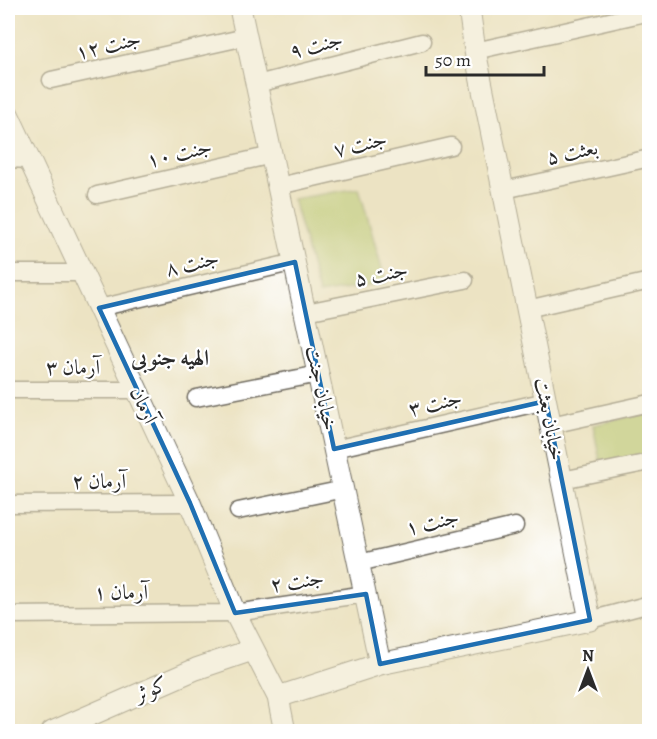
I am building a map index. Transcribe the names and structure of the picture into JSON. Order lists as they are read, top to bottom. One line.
{"streets":{"street":["جنت ۱۲","جنت ۹","جنت ۷","بعثت ۵","جنت ۱۰","جنت ۸","جنت ۵","آرمان ۳","خیابان جنت","جنت ۳","آرمان","خیابان بعثت","آرمان ۲","جنت ۱","جنت ۲","آرمان ۱","کوثر"]},"crossings":[["جنت ۱۲","خیابان جنت"],["جنت ۹","خیابان جنت"],["جنت ۷","خیابان جنت"],["بعثت ۵","خیابان بعثت"],["جنت ۱۰","خیابان جنت"],["جنت ۸","خیابان جنت"],["جنت ۸","آرمان"],["جنت ۵","خیابان جنت"],["آرمان ۳","آرمان"],["خیابان جنت","جنت ۳"],["خیابان جنت","جنت ۱"],["خیابان جنت","جنت ۲"],["جنت ۳","خیابان بعثت"],["آرمان","آرمان ۲"],["آرمان","جنت ۲"],["آرمان","آرمان ۱"],["آرمان","کوثر"],["جنت ۲","آرمان ۱"]],"districts":["الهیه جنوبی"],"scale_bar":"50 m","north":"top"}
